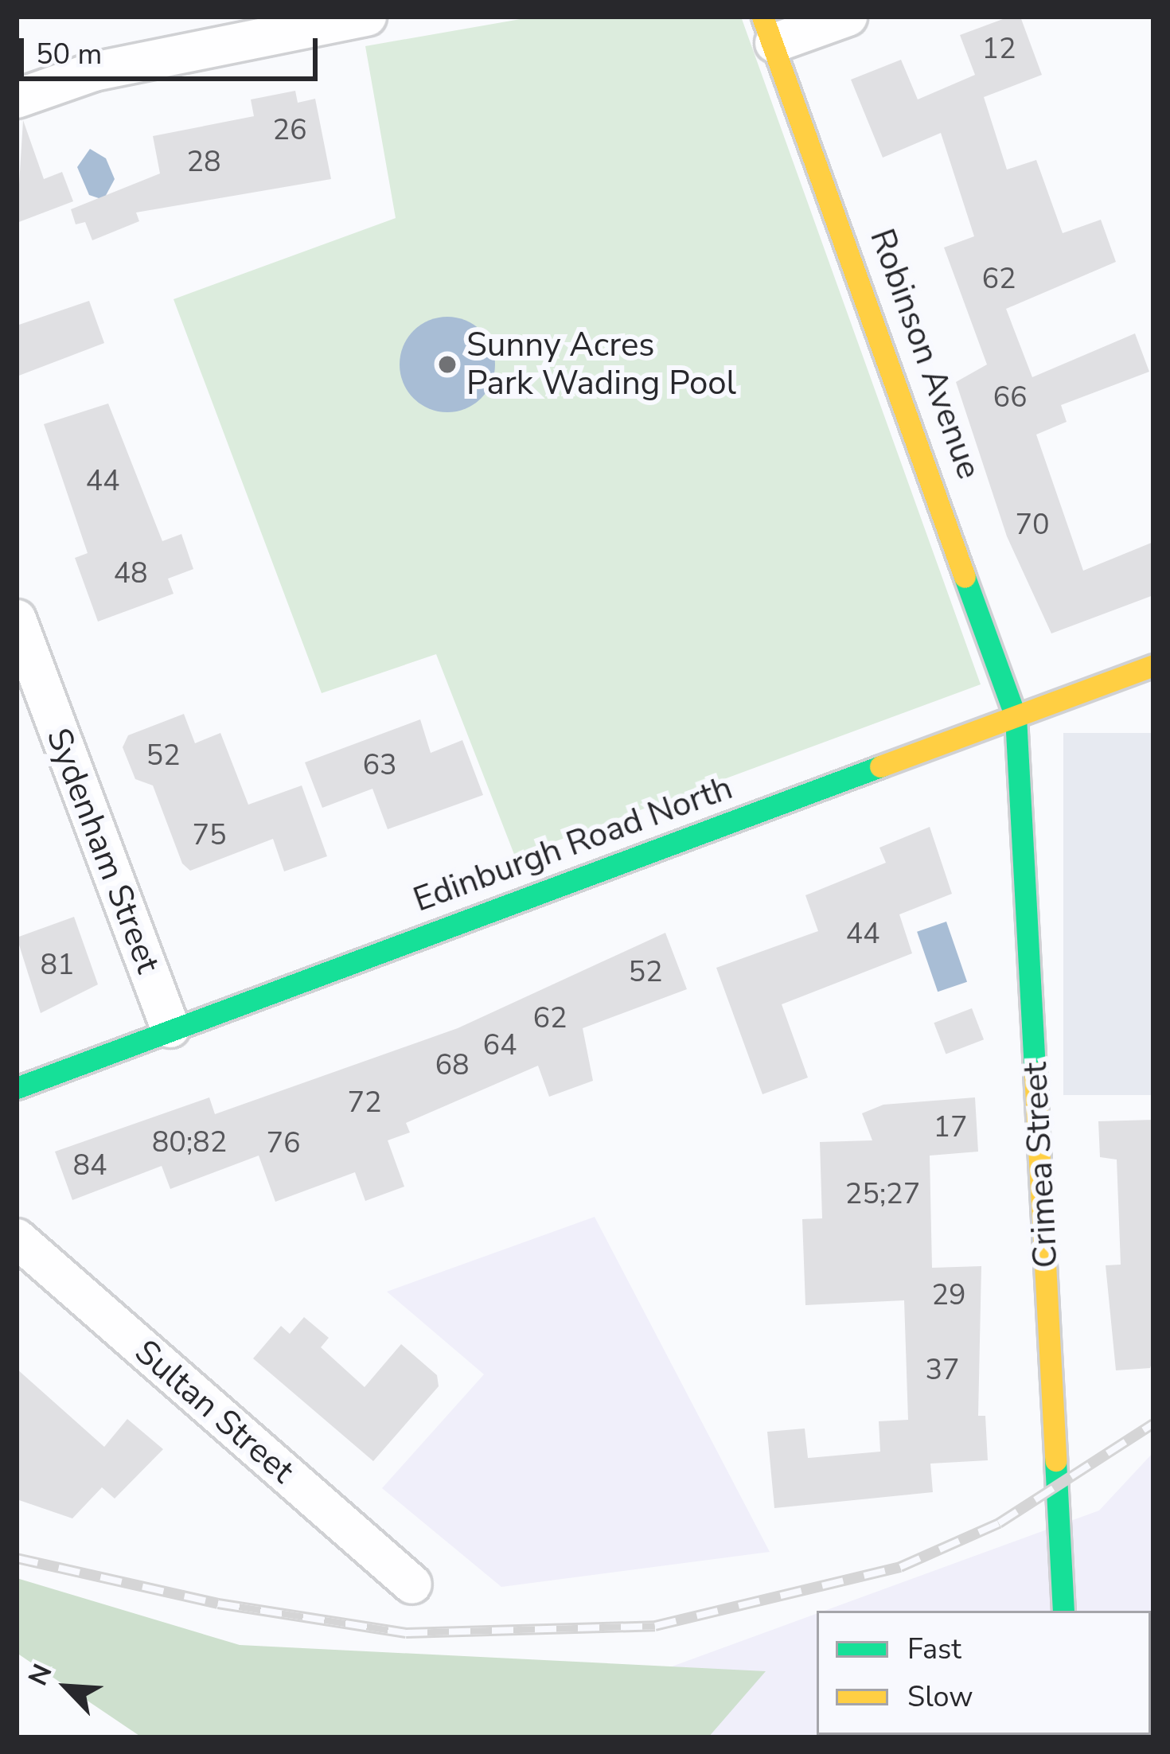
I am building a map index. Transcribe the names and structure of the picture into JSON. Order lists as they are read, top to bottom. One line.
{"streets":{"street":["Robinson Avenue","Edinburgh Road North","Sydenham Street","Crimea Street","Sultan Street"]},"crossings":[["Robinson Avenue","Edinburgh Road North"],["Robinson Avenue","Crimea Street"],["Edinburgh Road North","Sydenham Street"],["Edinburgh Road North","Crimea Street"]],"places":["Sunny Acres Park Wading Pool"],"house_numbers":["12","26","28","62","66","44","70","48","52","63","75","44","81","52","62","64","68","72","17","80;82","76","84","25;27","29","37"],"legend":["Fast","Slow"],"scale_bar":"50 m","north":"top left"}
